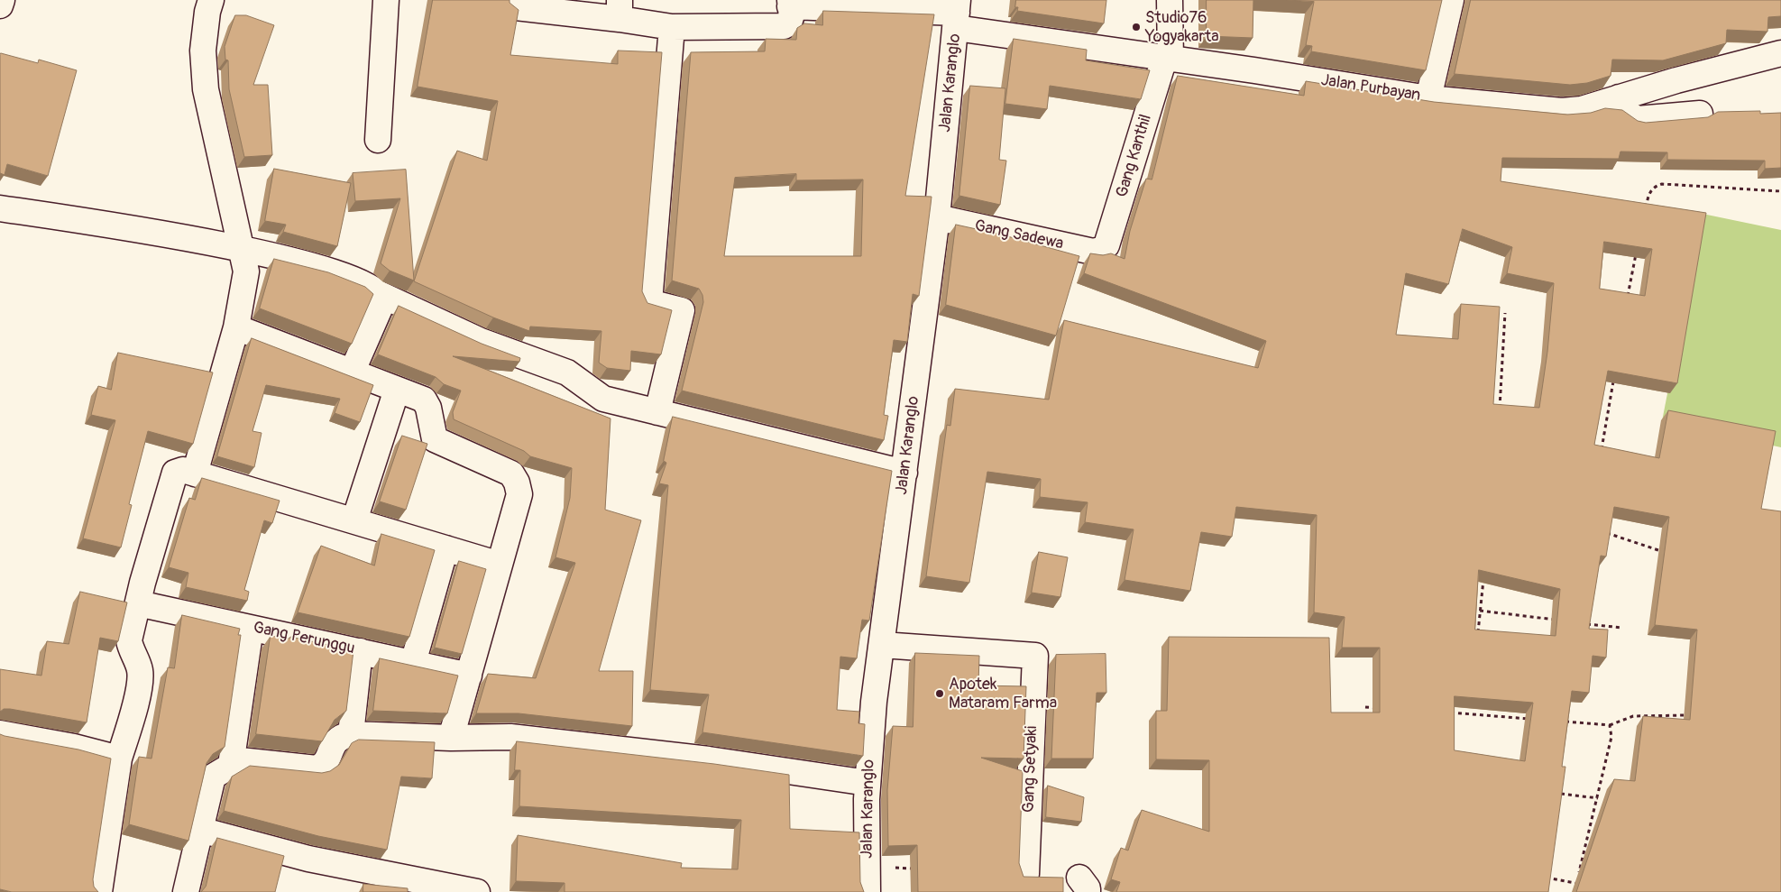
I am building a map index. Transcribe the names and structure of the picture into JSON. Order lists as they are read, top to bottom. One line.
{"streets":{"street":["Jalan Karanglo","Jalan Purbayan","Gang Kanthil","Gang Sadewa","Gang Perunggu","Gang Setyaki"]},"crossings":[["Jalan Karanglo","Jalan Purbayan"],["Jalan Karanglo","Gang Sadewa"],["Jalan Karanglo","Gang Setyaki"],["Jalan Purbayan","Gang Kanthil"],["Gang Kanthil","Gang Sadewa"]],"places":["Studio76 Yogyakarta","Apotek Mataram Farma"]}
